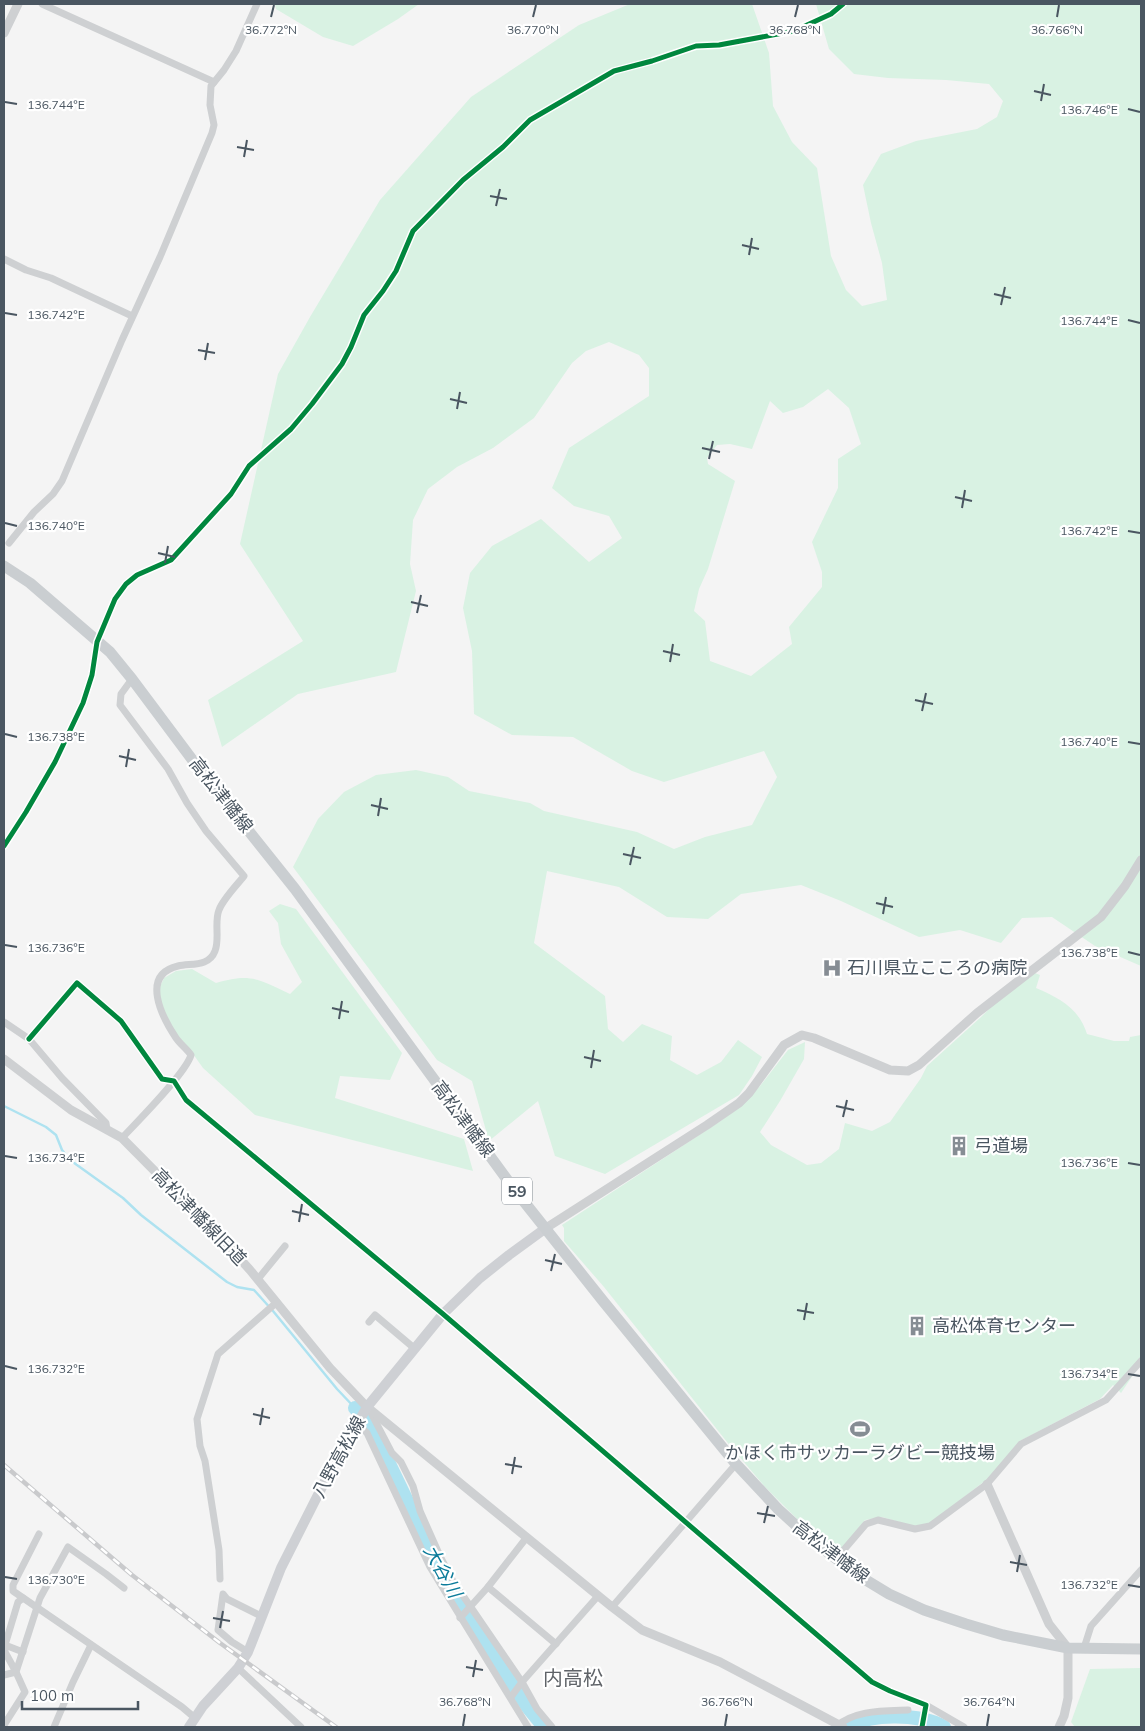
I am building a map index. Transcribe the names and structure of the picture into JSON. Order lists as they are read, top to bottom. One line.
{"streets":{"main road":["高松津幡線","59","八野高松線"],"street":["高松津幡線旧道"]},"crossings":[["高松津幡線","八野高松線"],["高松津幡線旧道","八野高松線"]],"districts":["内高松"],"water":["大谷川"],"places":{"hospital":["石川県立こころの病院"],"building":["弓道場","高松体育センター"],"sports":["かほく市サッカーラグビー競技場"]},"scale_bar":"100 m","coordinates":["36.772°N","36.770°N","36.768°N","36.766°N","136.744°E","136.746°E","136.742°E","136.740°E","136.738°E","136.736°E","136.734°E","136.732°E","136.730°E","36.764°N"]}
